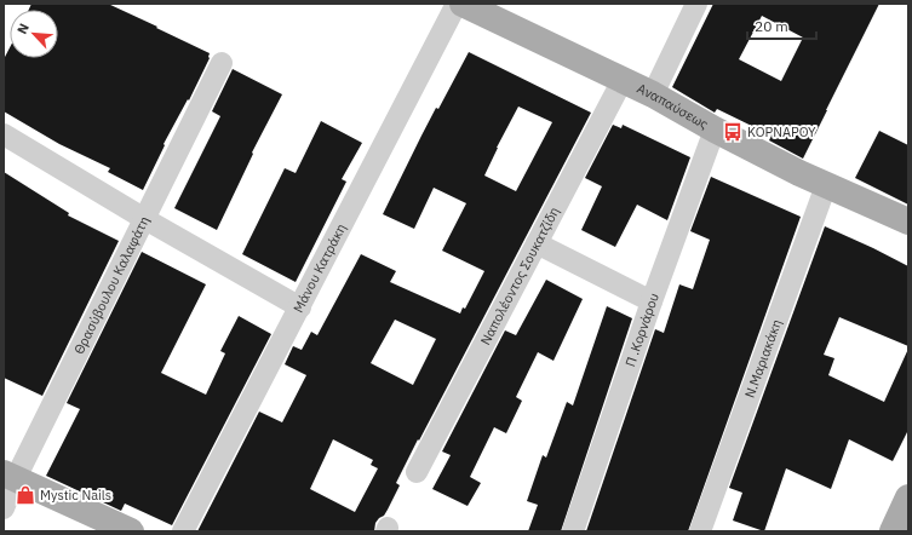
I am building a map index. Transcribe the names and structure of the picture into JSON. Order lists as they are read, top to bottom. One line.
{"streets":{"main road":["Αναπαύσεως"],"street":["Μάνου Κατράκη","Ναπολέοντος Σουκατζίδη","Θρασύβουλου Καλαφάτη","Π .Κορνάρου","Ν.Μαριακάκη"]},"crossings":[["Αναπαύσεως","Ναπολέοντος Σουκατζίδη"],["Αναπαύσεως","Π .Κορνάρου"],["Αναπαύσεως","Ν.Μαριακάκη"]],"places":{"bus stop":["ΚΟΡΝΑΡΟΥ"],"shop":["Mystic Nails"]},"scale_bar":"20 m","north":"top left"}
